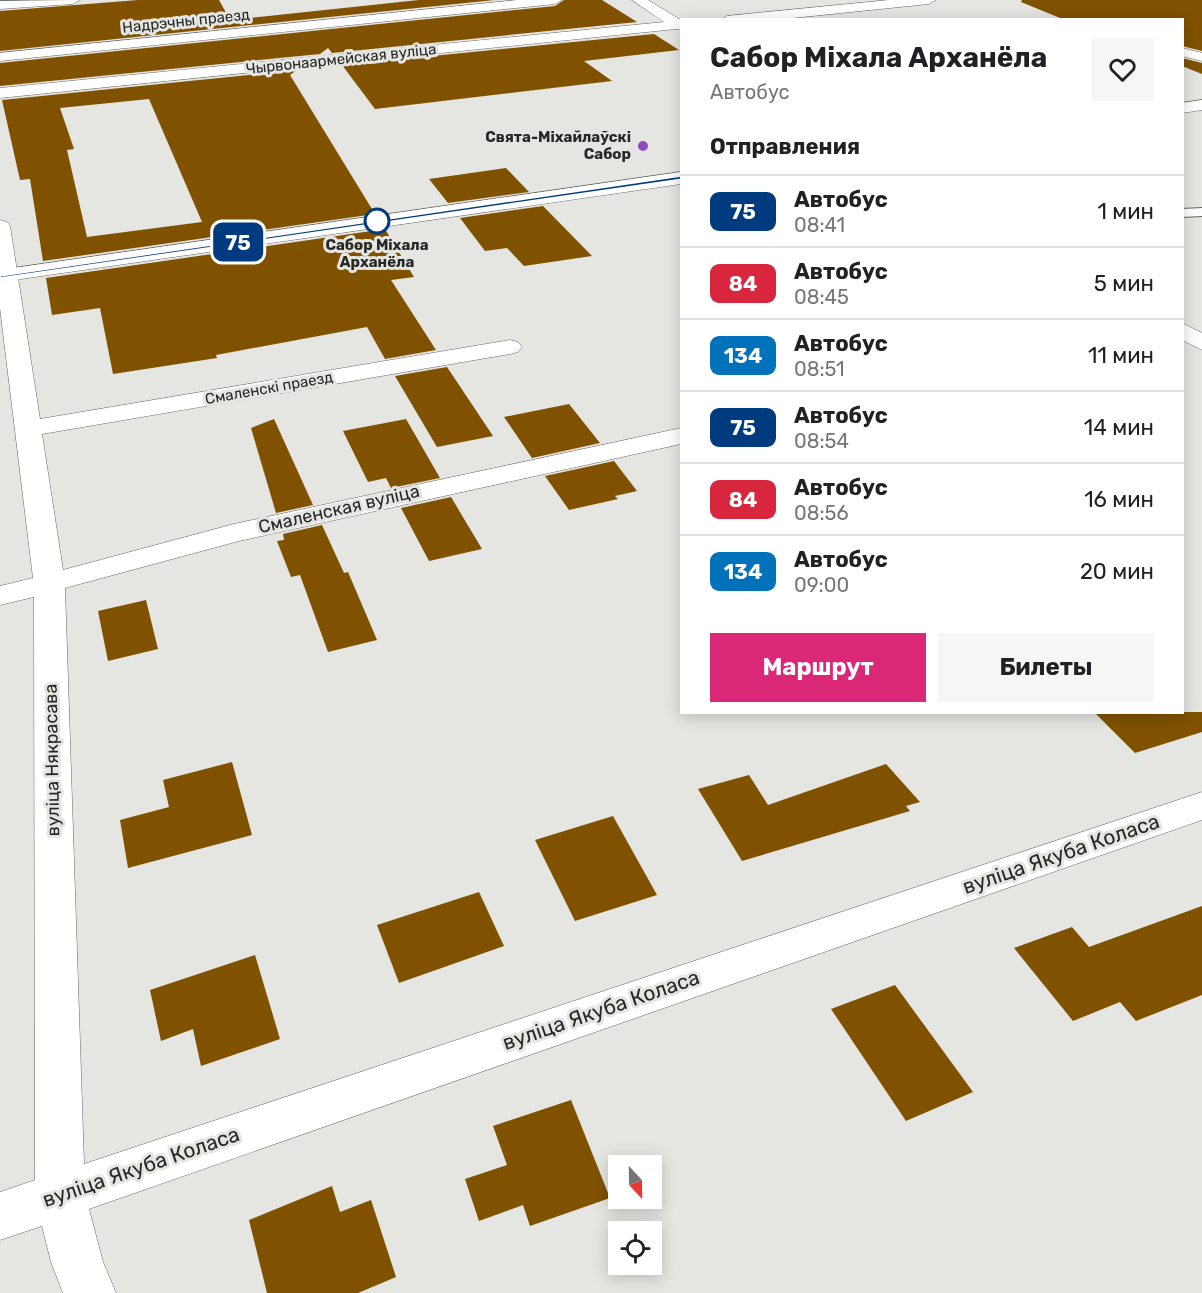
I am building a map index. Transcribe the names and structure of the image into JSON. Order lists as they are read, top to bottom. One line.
{"streets":{"street":["Надрэчны праезд","Чырвонаармейская вуліца","Смаленскі праезд","Смаленская вуліца","вуліца Някрасава","вуліца Якуба Коласа"]},"crossings":[["Смаленскі праезд","вуліца Някрасава"],["Смаленская вуліца","вуліца Някрасава"],["вуліца Някрасава","вуліца Якуба Коласа"]],"places":["Свята-Міхайлаўскі Сабор","Сабор Міхала Арханёла"],"lines":["bus line 75"],"north":"bottom","page":{"on_map":"75","heading":[["Сабор Міхала Арханёла","Автобус"],"Отправления"],"list":[{"mark":"75","name":"Автобус","note":"08:41","value":"1 мин"},{"mark":"84","name":"Автобус","note":"08:45","value":"5 мин"},{"mark":"134","name":"Автобус","note":"08:51","value":"11 мин"},{"mark":"75","name":"Автобус","note":"08:54","value":"14 мин"},{"mark":"84","name":"Автобус","note":"08:56","value":"16 мин"},{"mark":"134","name":"Автобус","note":"09:00","value":"20 мин"}],"buttons":["Маршрут","Билеты"]}}
